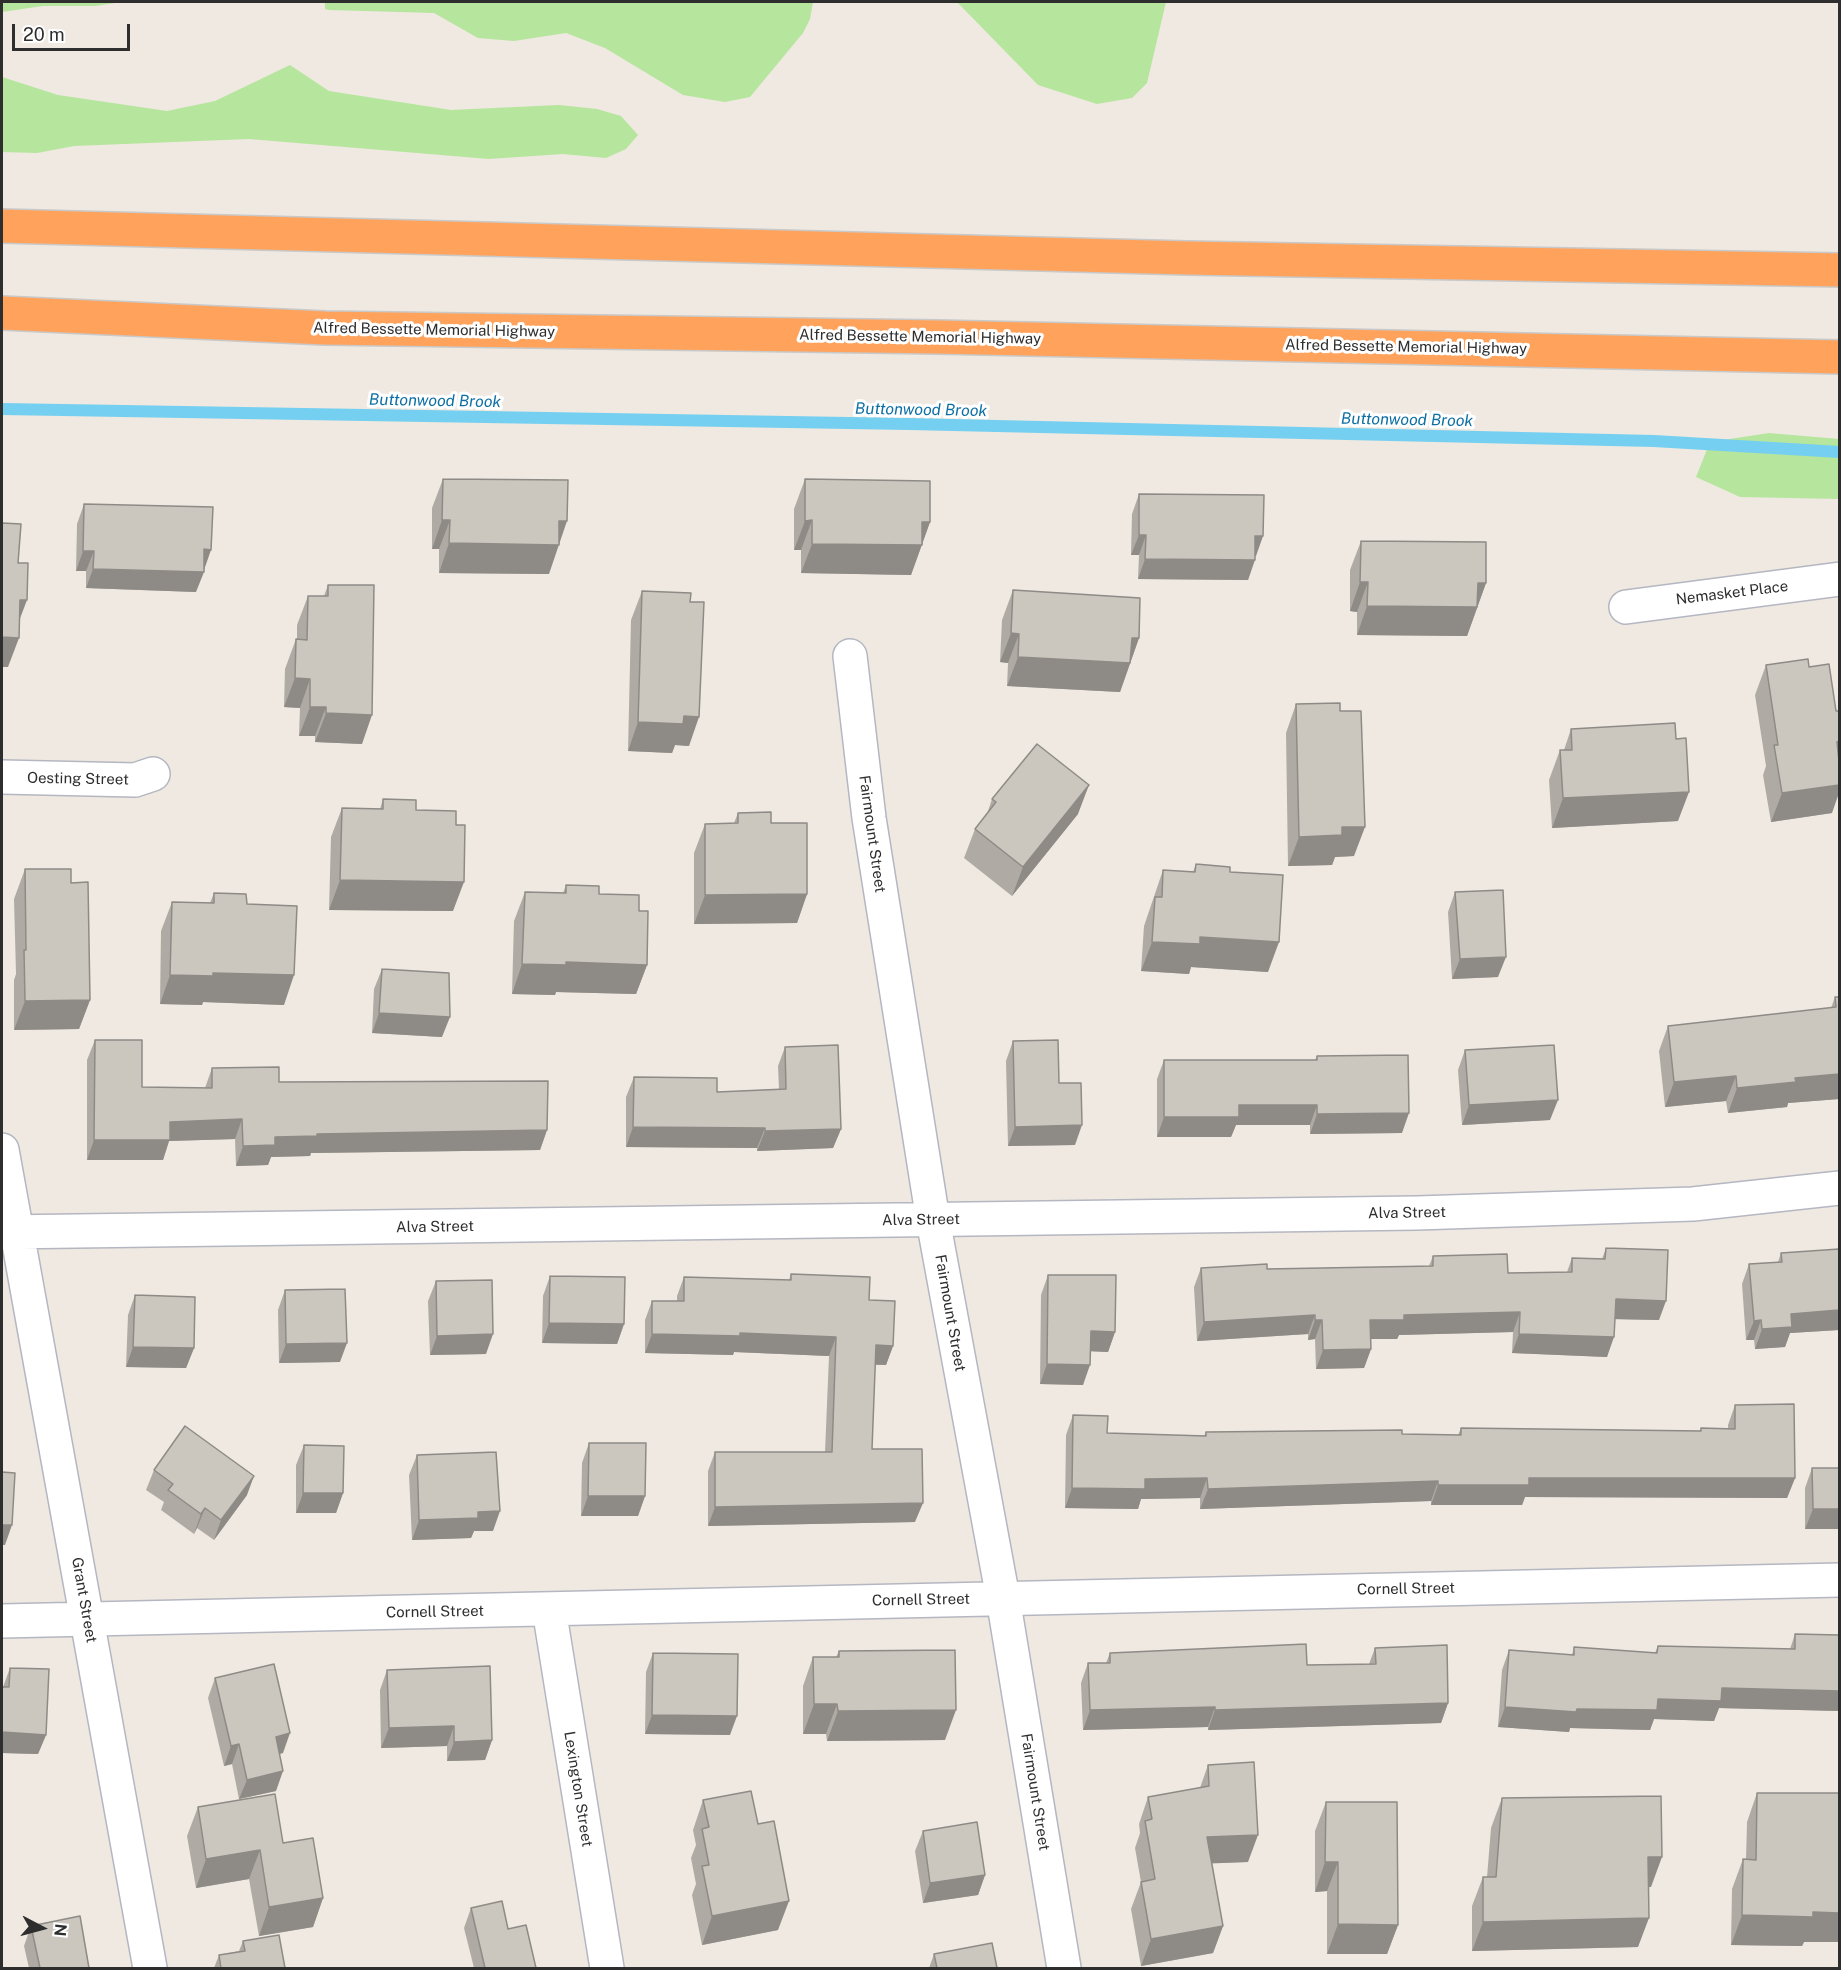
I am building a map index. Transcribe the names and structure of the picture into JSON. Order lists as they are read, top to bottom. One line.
{"streets":{"highway":["Alfred Bessette Memorial Highway"],"street":["Nemasket Place","Oesting Street","Fairmount Street","Alva Street","Cornell Street","Grant Street","Lexington Street"]},"crossings":[["Fairmount Street","Alva Street"],["Fairmount Street","Cornell Street"],["Alva Street","Grant Street"],["Cornell Street","Grant Street"],["Cornell Street","Lexington Street"]],"water":["Buttonwood Brook"],"scale_bar":"20 m","north":"right"}
